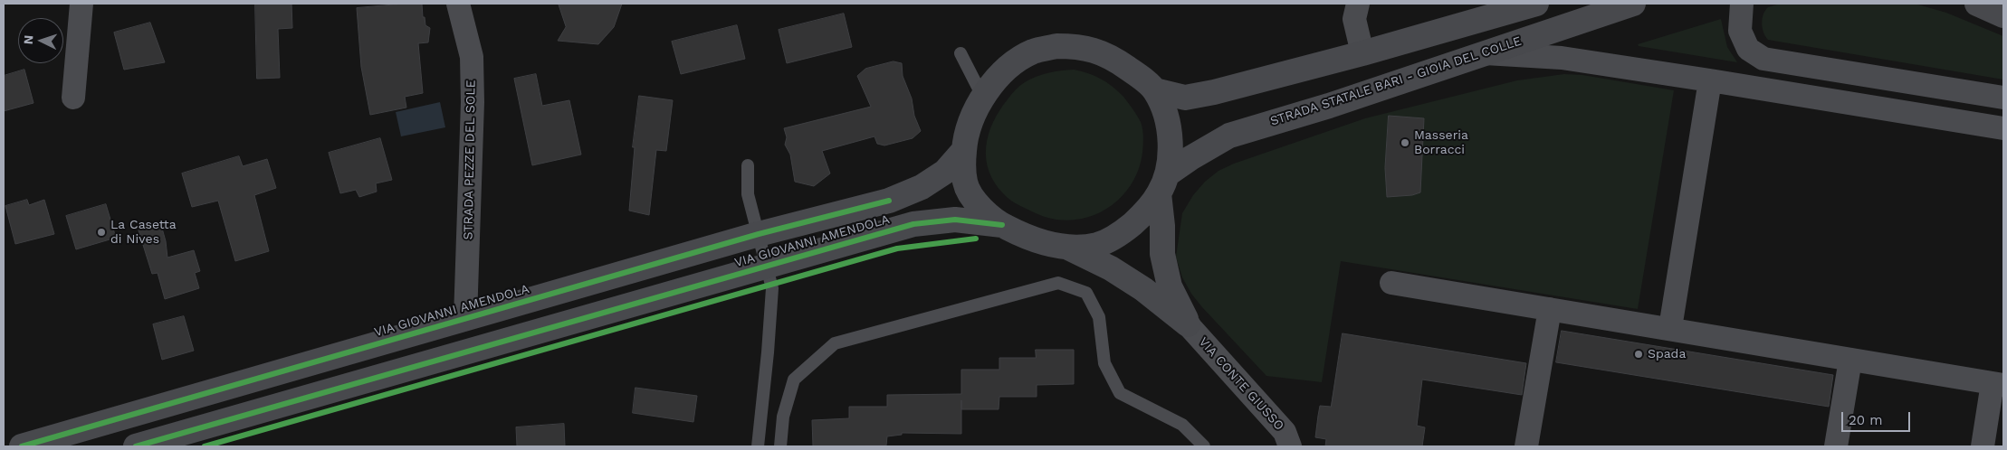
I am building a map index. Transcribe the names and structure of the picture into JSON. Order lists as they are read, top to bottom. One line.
{"streets":{"main road":["STRADA STATALE BARI - GIOIA DEL COLLE","VIA GIOVANNI AMENDOLA"],"street":["STRADA PEZZE DEL SOLE","VIA CONTE GIUSSO"]},"crossings":[["STRADA STATALE BARI - GIOIA DEL COLLE","VIA GIOVANNI AMENDOLA"],["STRADA PEZZE DEL SOLE","VIA GIOVANNI AMENDOLA"]],"places":["Masseria Borracci","La Casetta di Nives","Spada"],"scale_bar":"20 m","north":"left"}
